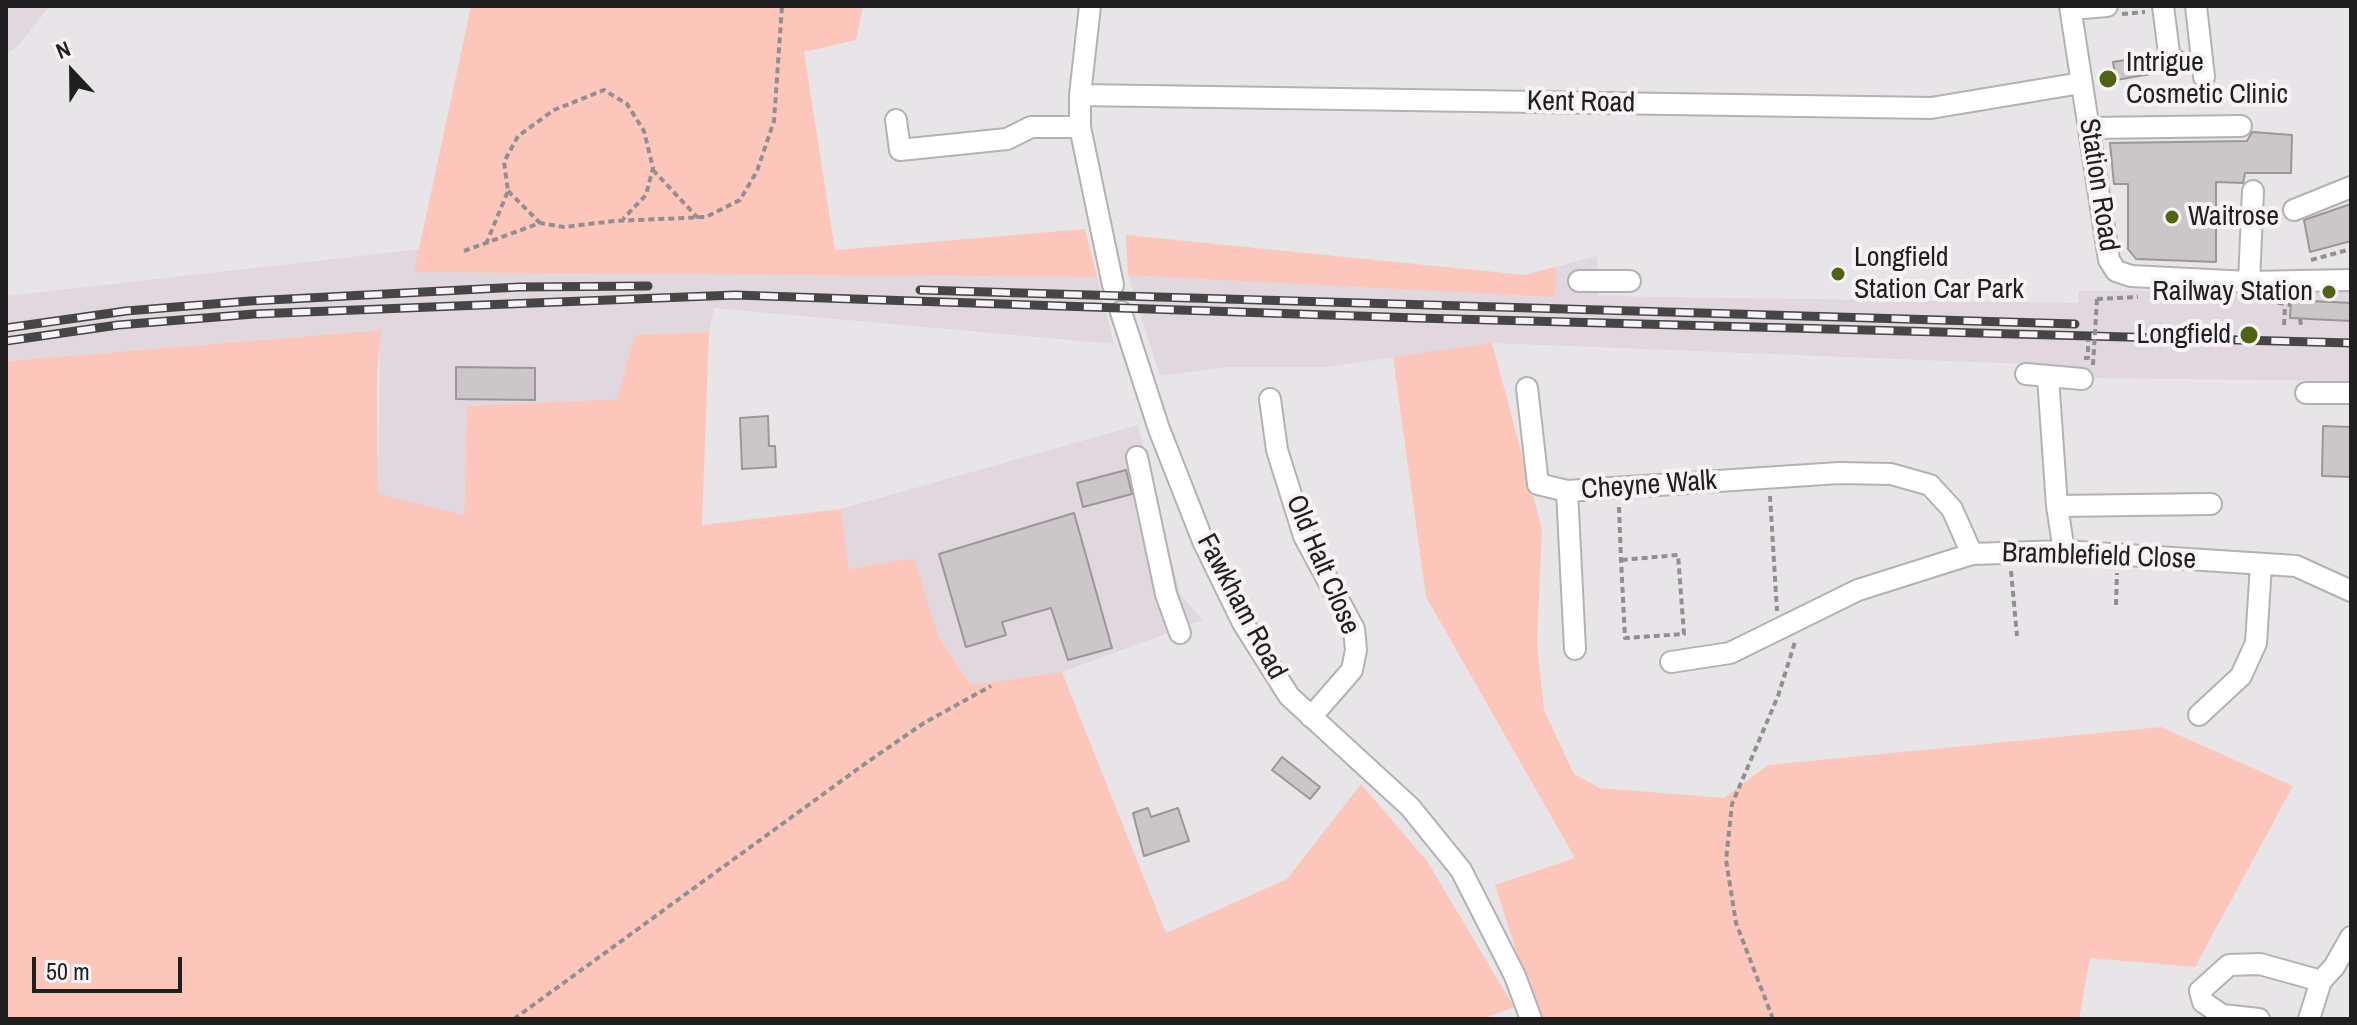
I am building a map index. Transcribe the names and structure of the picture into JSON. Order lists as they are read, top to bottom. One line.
{"streets":{"street":["Kent Road","Station Road","Cheyne Walk","Bramblefield Close","Old Halt Close","Fawkham Road"]},"crossings":[["Kent Road","Station Road"],["Cheyne Walk","Bramblefield Close"],["Old Halt Close","Fawkham Road"]],"places":["Intrigue Cosmetic Clinic","Waitrose","Longfield Station Car Park","Railway Station","Longfield"],"scale_bar":"50 m","north":"top"}
